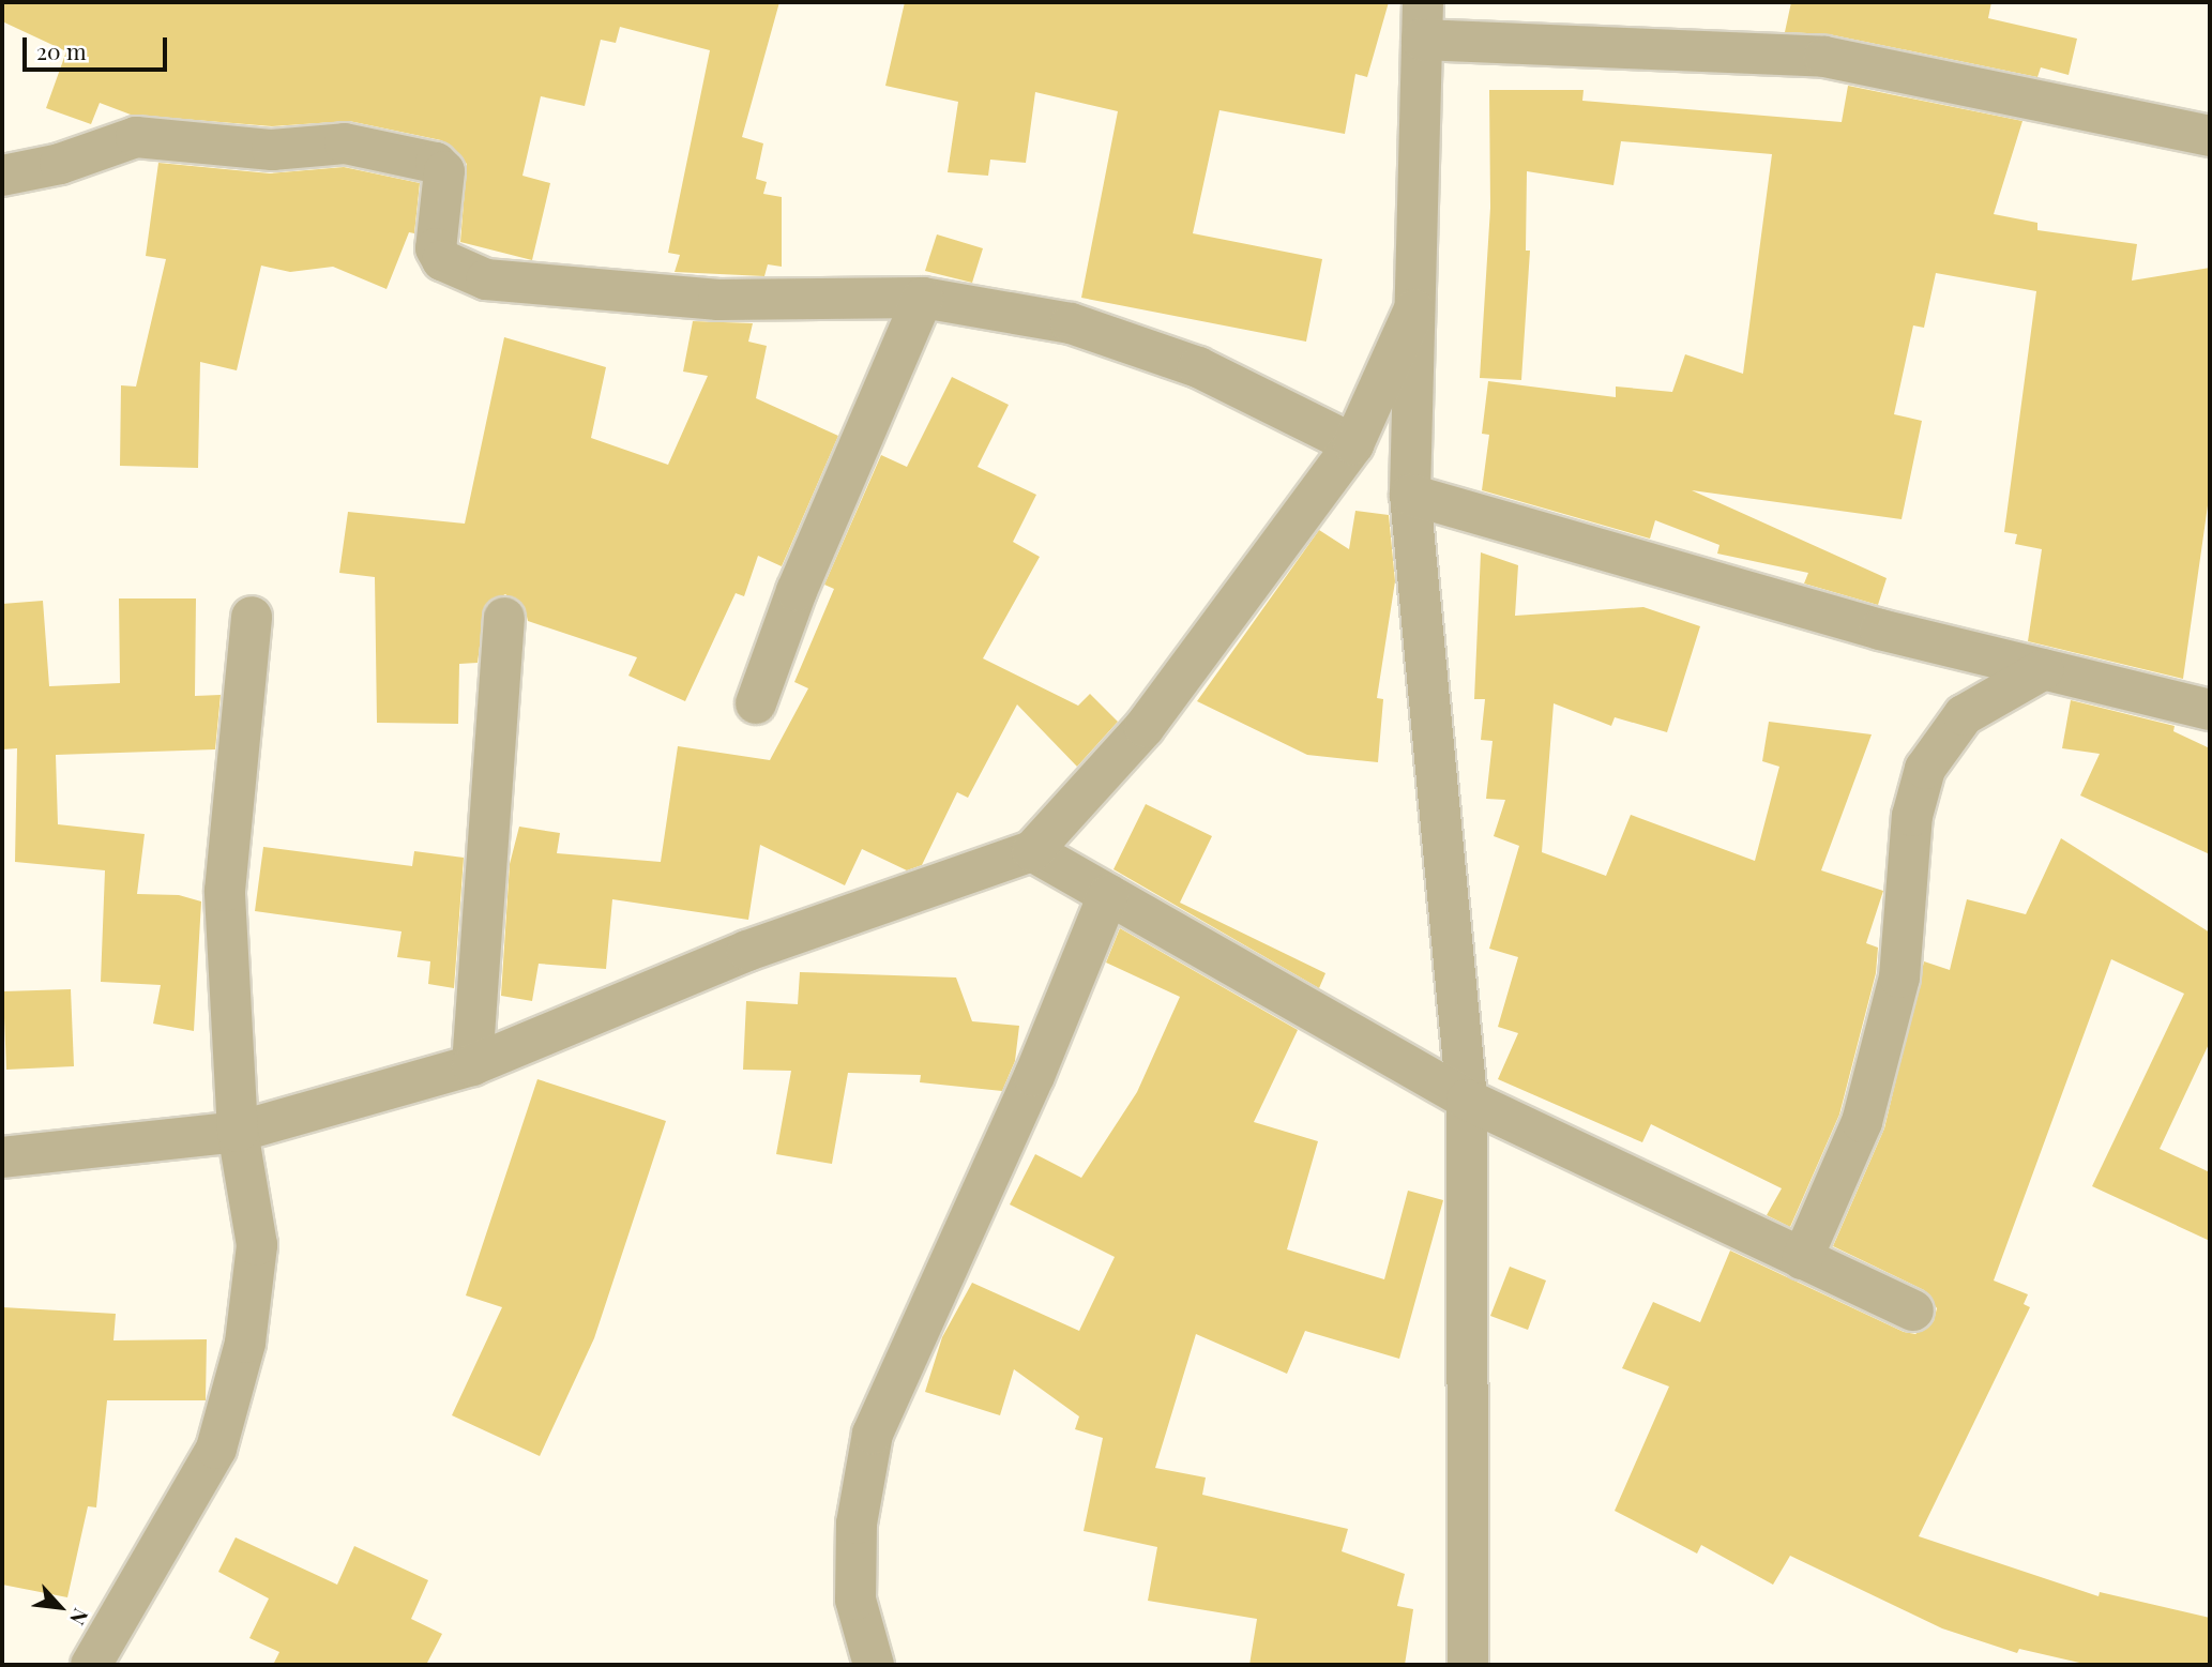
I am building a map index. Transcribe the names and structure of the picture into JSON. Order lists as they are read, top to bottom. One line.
{"scale_bar":"20 m","north":"bottom right"}
